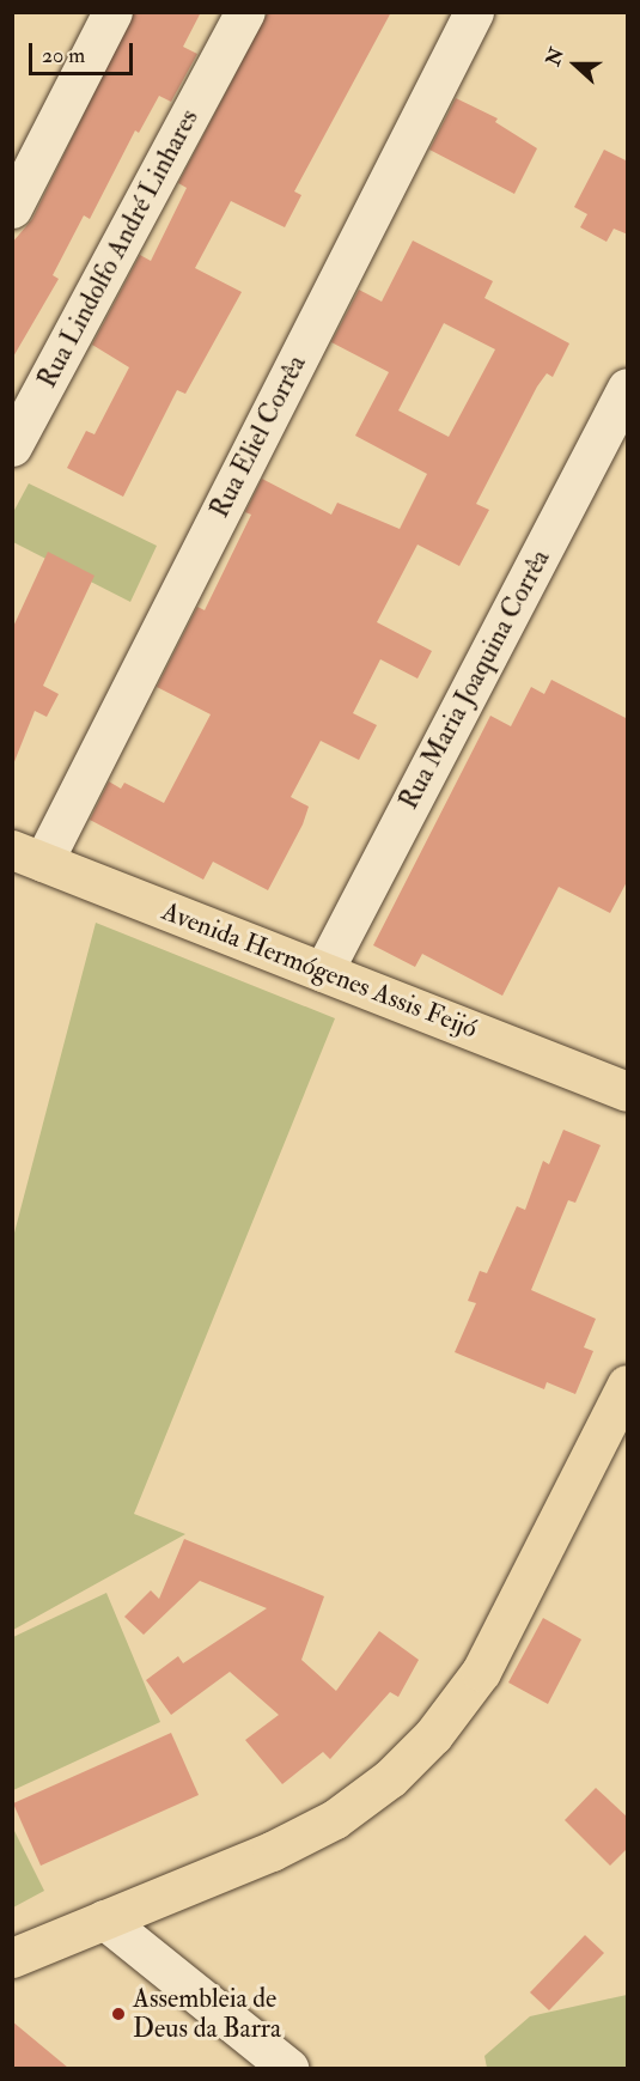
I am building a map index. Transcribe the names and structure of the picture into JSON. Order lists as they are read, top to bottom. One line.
{"streets":{"main road":["Avenida Hermógenes Assis Feijó"],"street":["Rua Lindolfo André Linhares","Rua Eliel Corrêa","Rua Maria Joaquina Corrêa"]},"crossings":[["Rua Eliel Corrêa","Avenida Hermógenes Assis Feijó"],["Rua Maria Joaquina Corrêa","Avenida Hermógenes Assis Feijó"]],"places":["Assembleia de Deus da Barra"],"scale_bar":"20 m","north":"left"}
